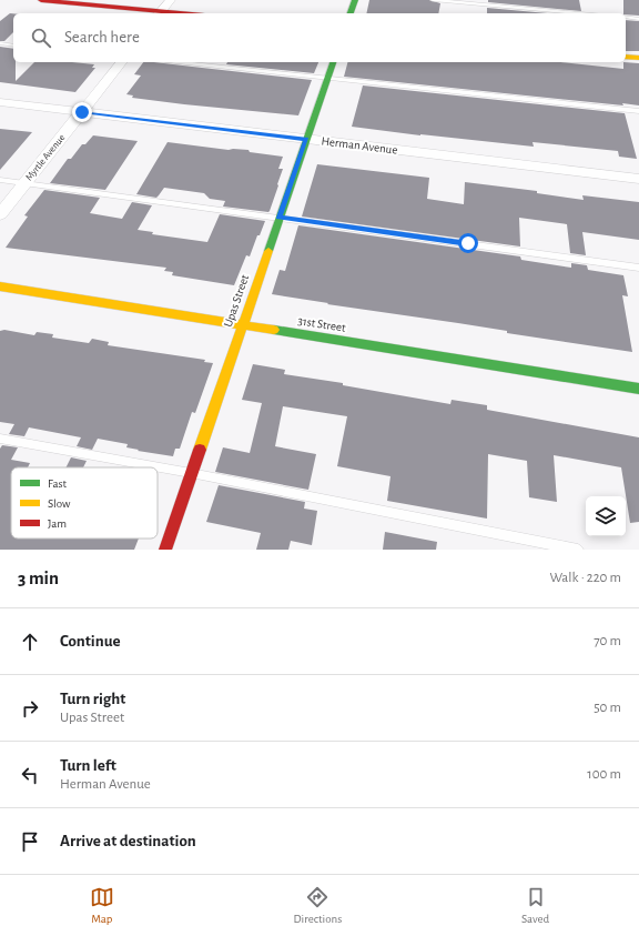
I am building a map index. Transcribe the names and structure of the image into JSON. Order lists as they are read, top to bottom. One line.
{"streets":{"street":["Herman Avenue","Myrtle Avenue","Upas Street","31st Street"]},"crossings":[["Herman Avenue","Myrtle Avenue"],["Herman Avenue","Upas Street"],["Upas Street","31st Street"]],"legend":["Fast","Slow","Jam"],"page":{"search":"Search here","heading":["3 min","Walk · 220 m"],"list":[["Continue","70 m"],["Turn right","Upas Street","50 m"],["Turn left","Herman Avenue","100 m"],"Arrive at destination"],"nav":["Map","Directions","Saved"]}}
